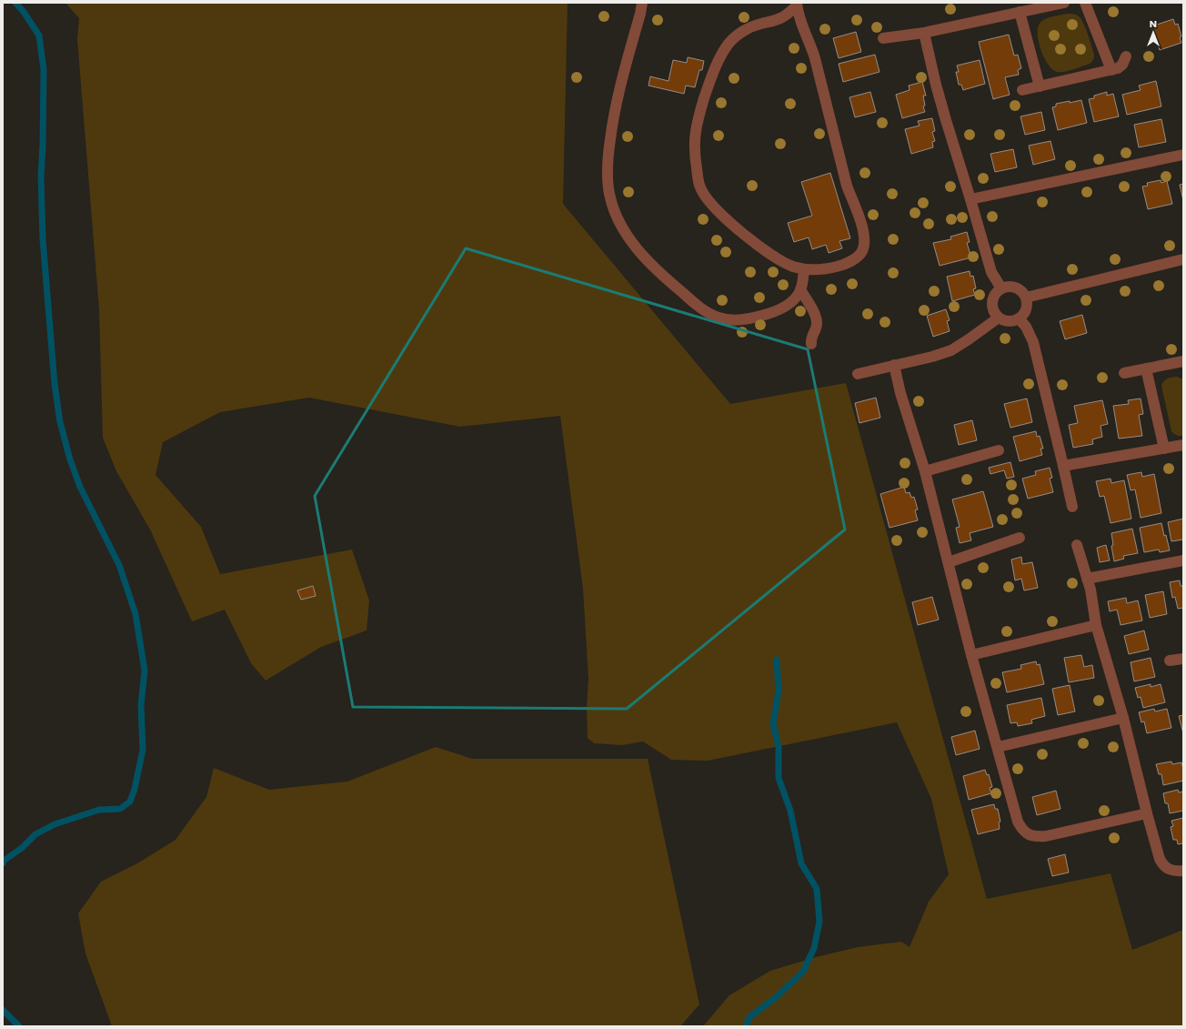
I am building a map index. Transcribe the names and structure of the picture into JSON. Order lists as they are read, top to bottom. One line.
{"north":"top"}
